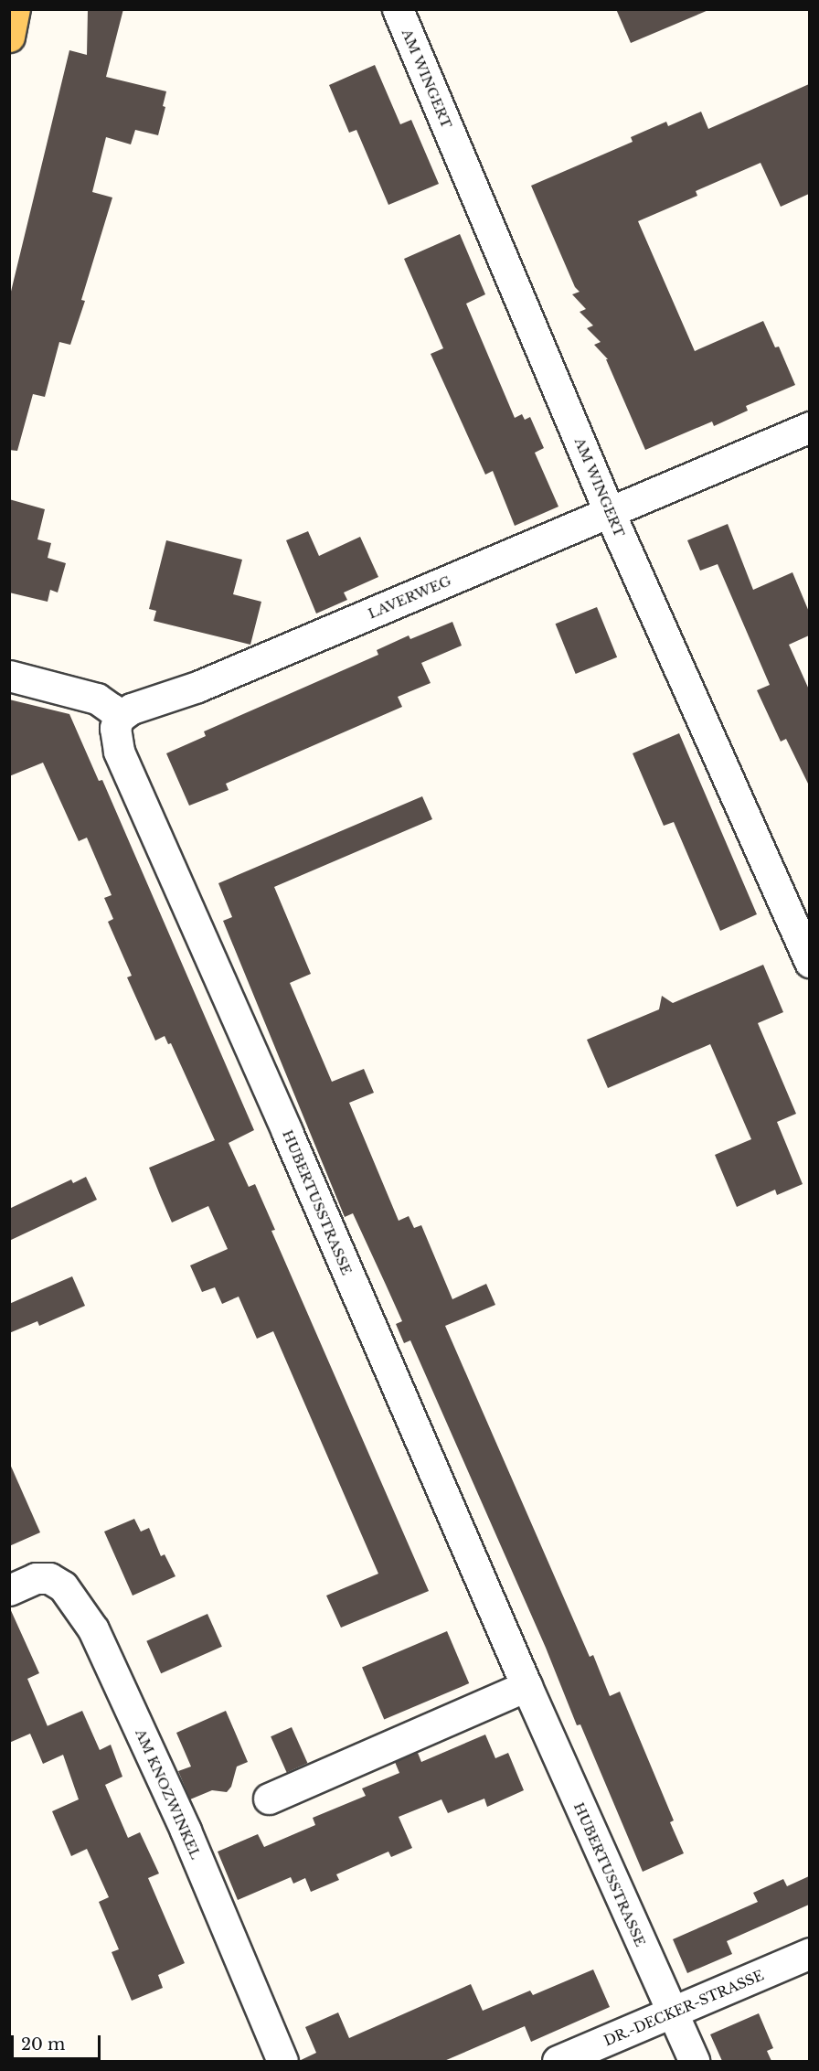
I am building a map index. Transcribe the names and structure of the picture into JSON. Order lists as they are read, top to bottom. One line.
{"streets":{"street":["AM WINGERT","LAVERWEG","HUBERTUSSTRASSE","AM KNOZWINKEL","DR.-DECKER-STRASSE"]},"crossings":[["AM WINGERT","LAVERWEG"],["LAVERWEG","HUBERTUSSTRASSE"],["HUBERTUSSTRASSE","DR.-DECKER-STRASSE"]],"scale_bar":"20 m"}
